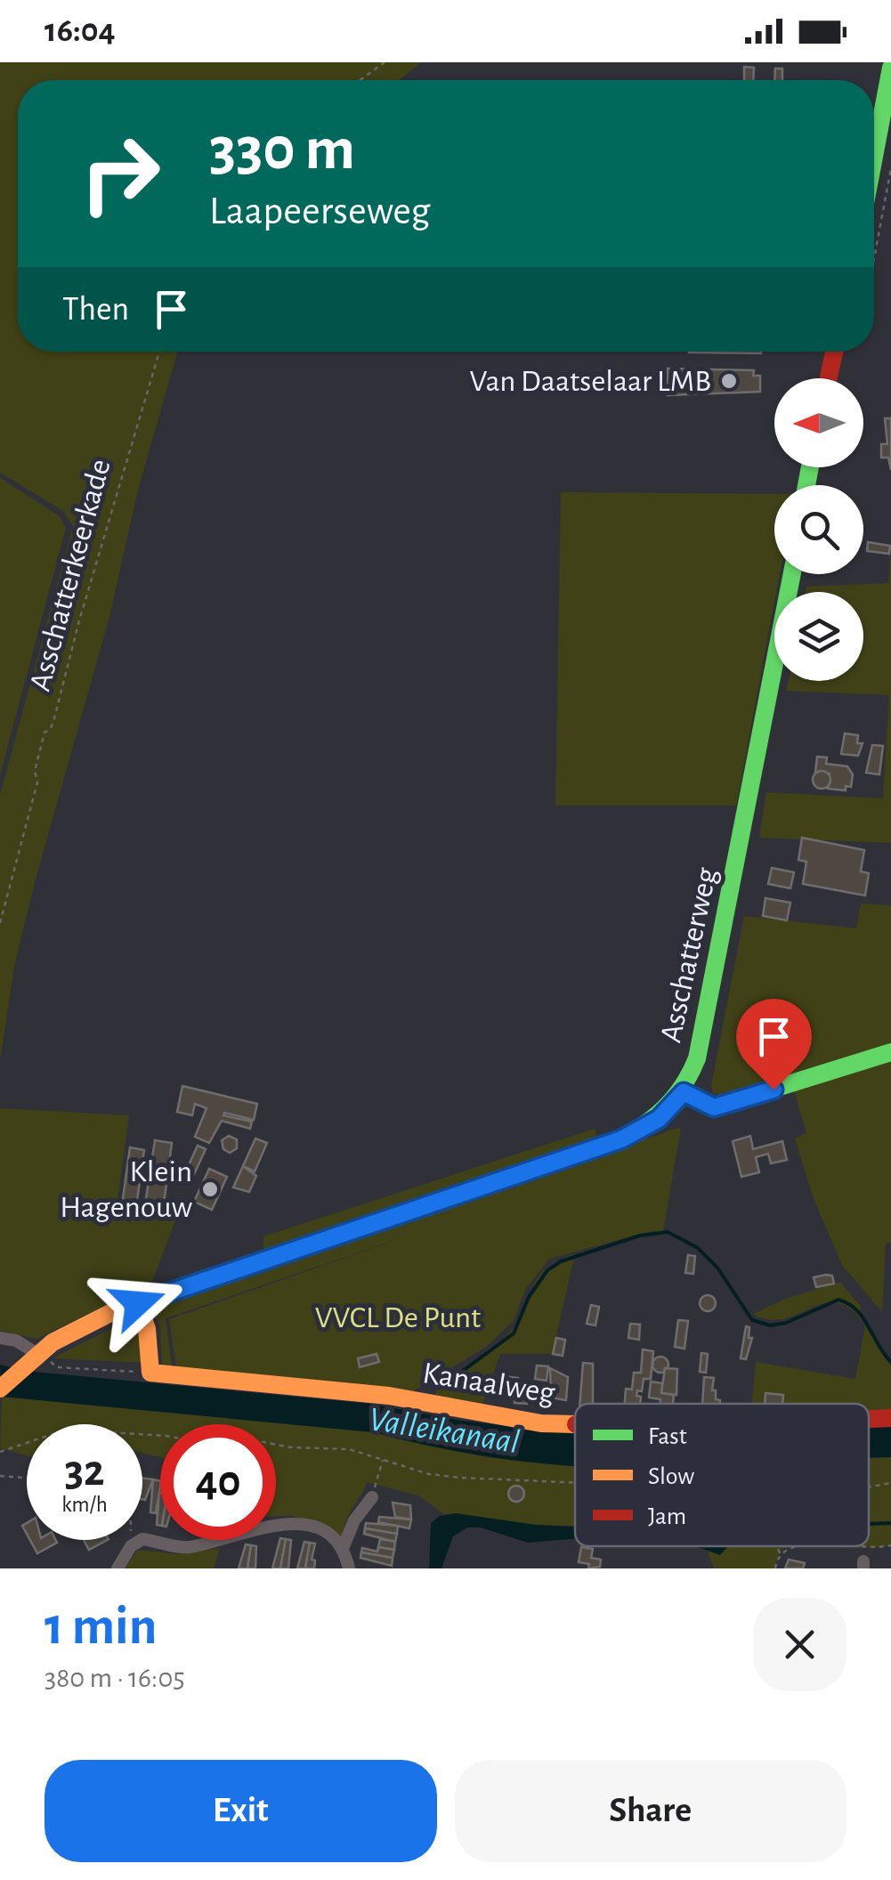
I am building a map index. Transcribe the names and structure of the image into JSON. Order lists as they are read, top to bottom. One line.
{"streets":{"street":["Asschatterweg","Kanaalweg"],"path":["Asschatterkeerkade"]},"water":["Valleikanaal"],"parks":["VVCL De Punt"],"places":["Van Daatselaar LMB","Klein Hagenouw"],"legend":["Fast","Slow","Jam"],"north":"left","page":{"status":"16:04","turn":["330 m","Laapeerseweg"],"then":"Then","speed":"32 km/h","limit":"40","heading":["1 min","380 m · 16:05"],"buttons":["Exit","Share"]}}
